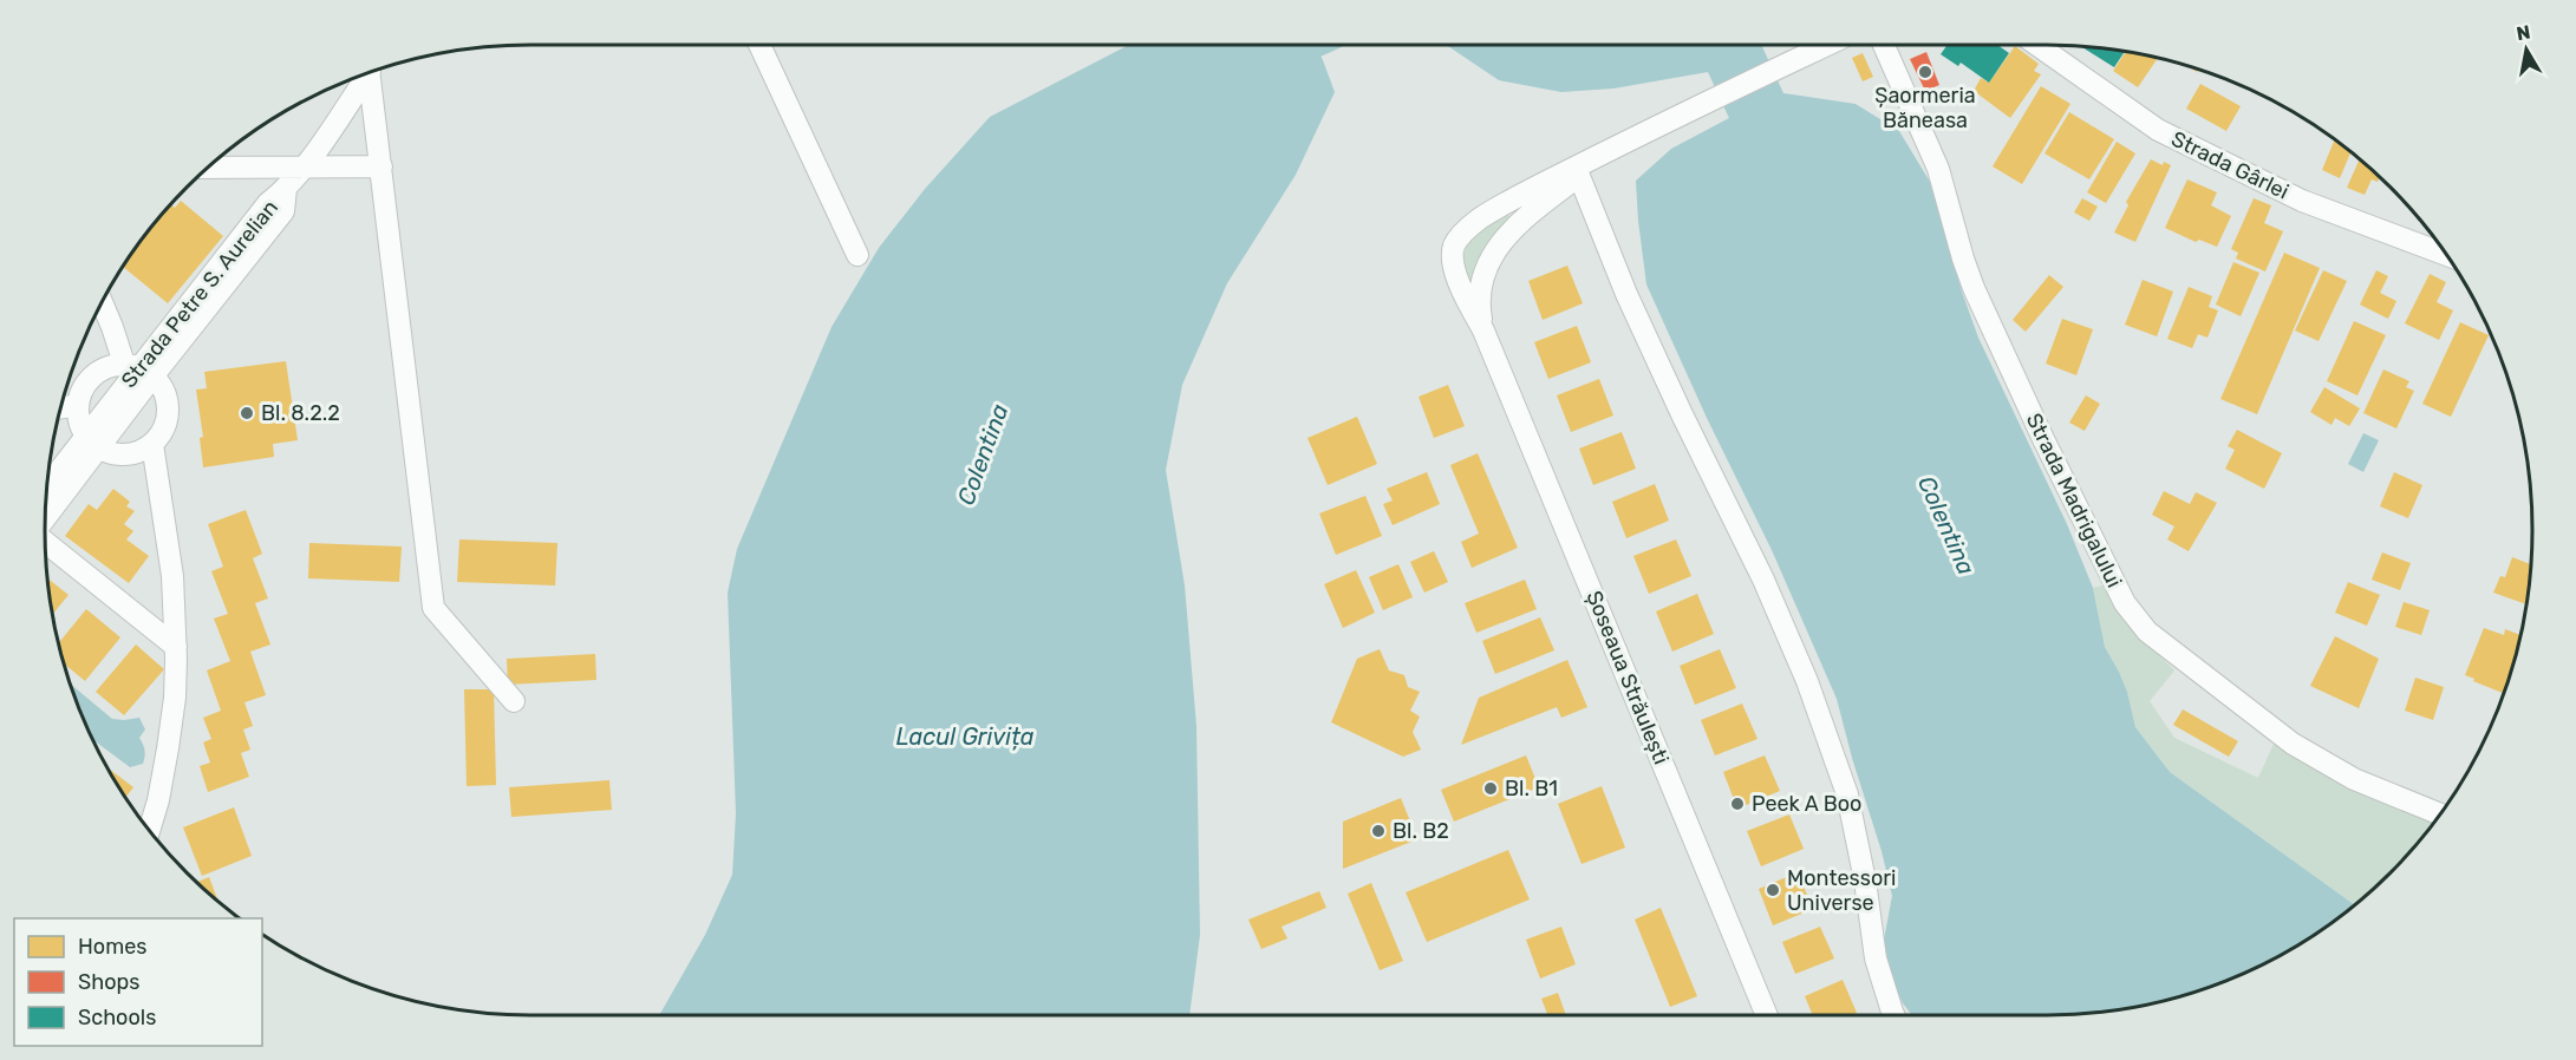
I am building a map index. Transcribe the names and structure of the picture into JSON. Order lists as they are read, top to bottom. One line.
{"streets":{"street":["Strada Gârlei","Strada Petre S. Aurelian","Strada Madrigalului","Șoseaua Străulești"]},"water":["Colentina","Lacul Grivița"],"places":["Șaormeria Băneasa","Bl. 8.2.2","Bl. B1","Peek A Boo","Bl. B2","Montessori Universe"],"legend":["Homes","Shops","Schools"],"north":"top"}
